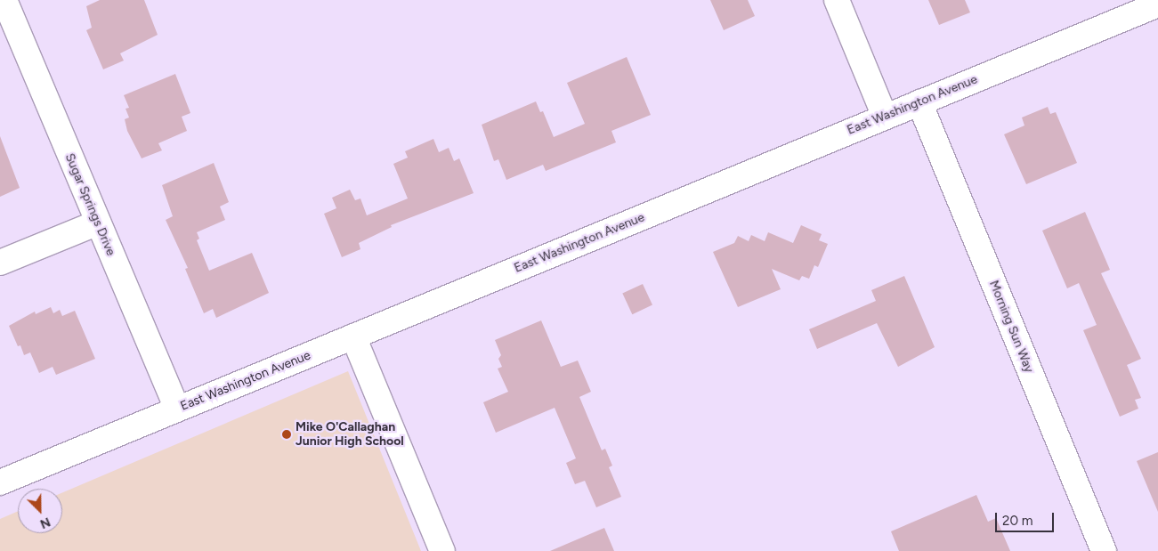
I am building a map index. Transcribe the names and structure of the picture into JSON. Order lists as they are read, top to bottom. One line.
{"streets":{"street":["East Washington Avenue","Sugar Springs Drive","Morning Sun Way"]},"crossings":[["East Washington Avenue","Sugar Springs Drive"],["East Washington Avenue","Morning Sun Way"]],"places":["Mike O'Callaghan Junior High School"],"scale_bar":"20 m","north":"bottom right"}
